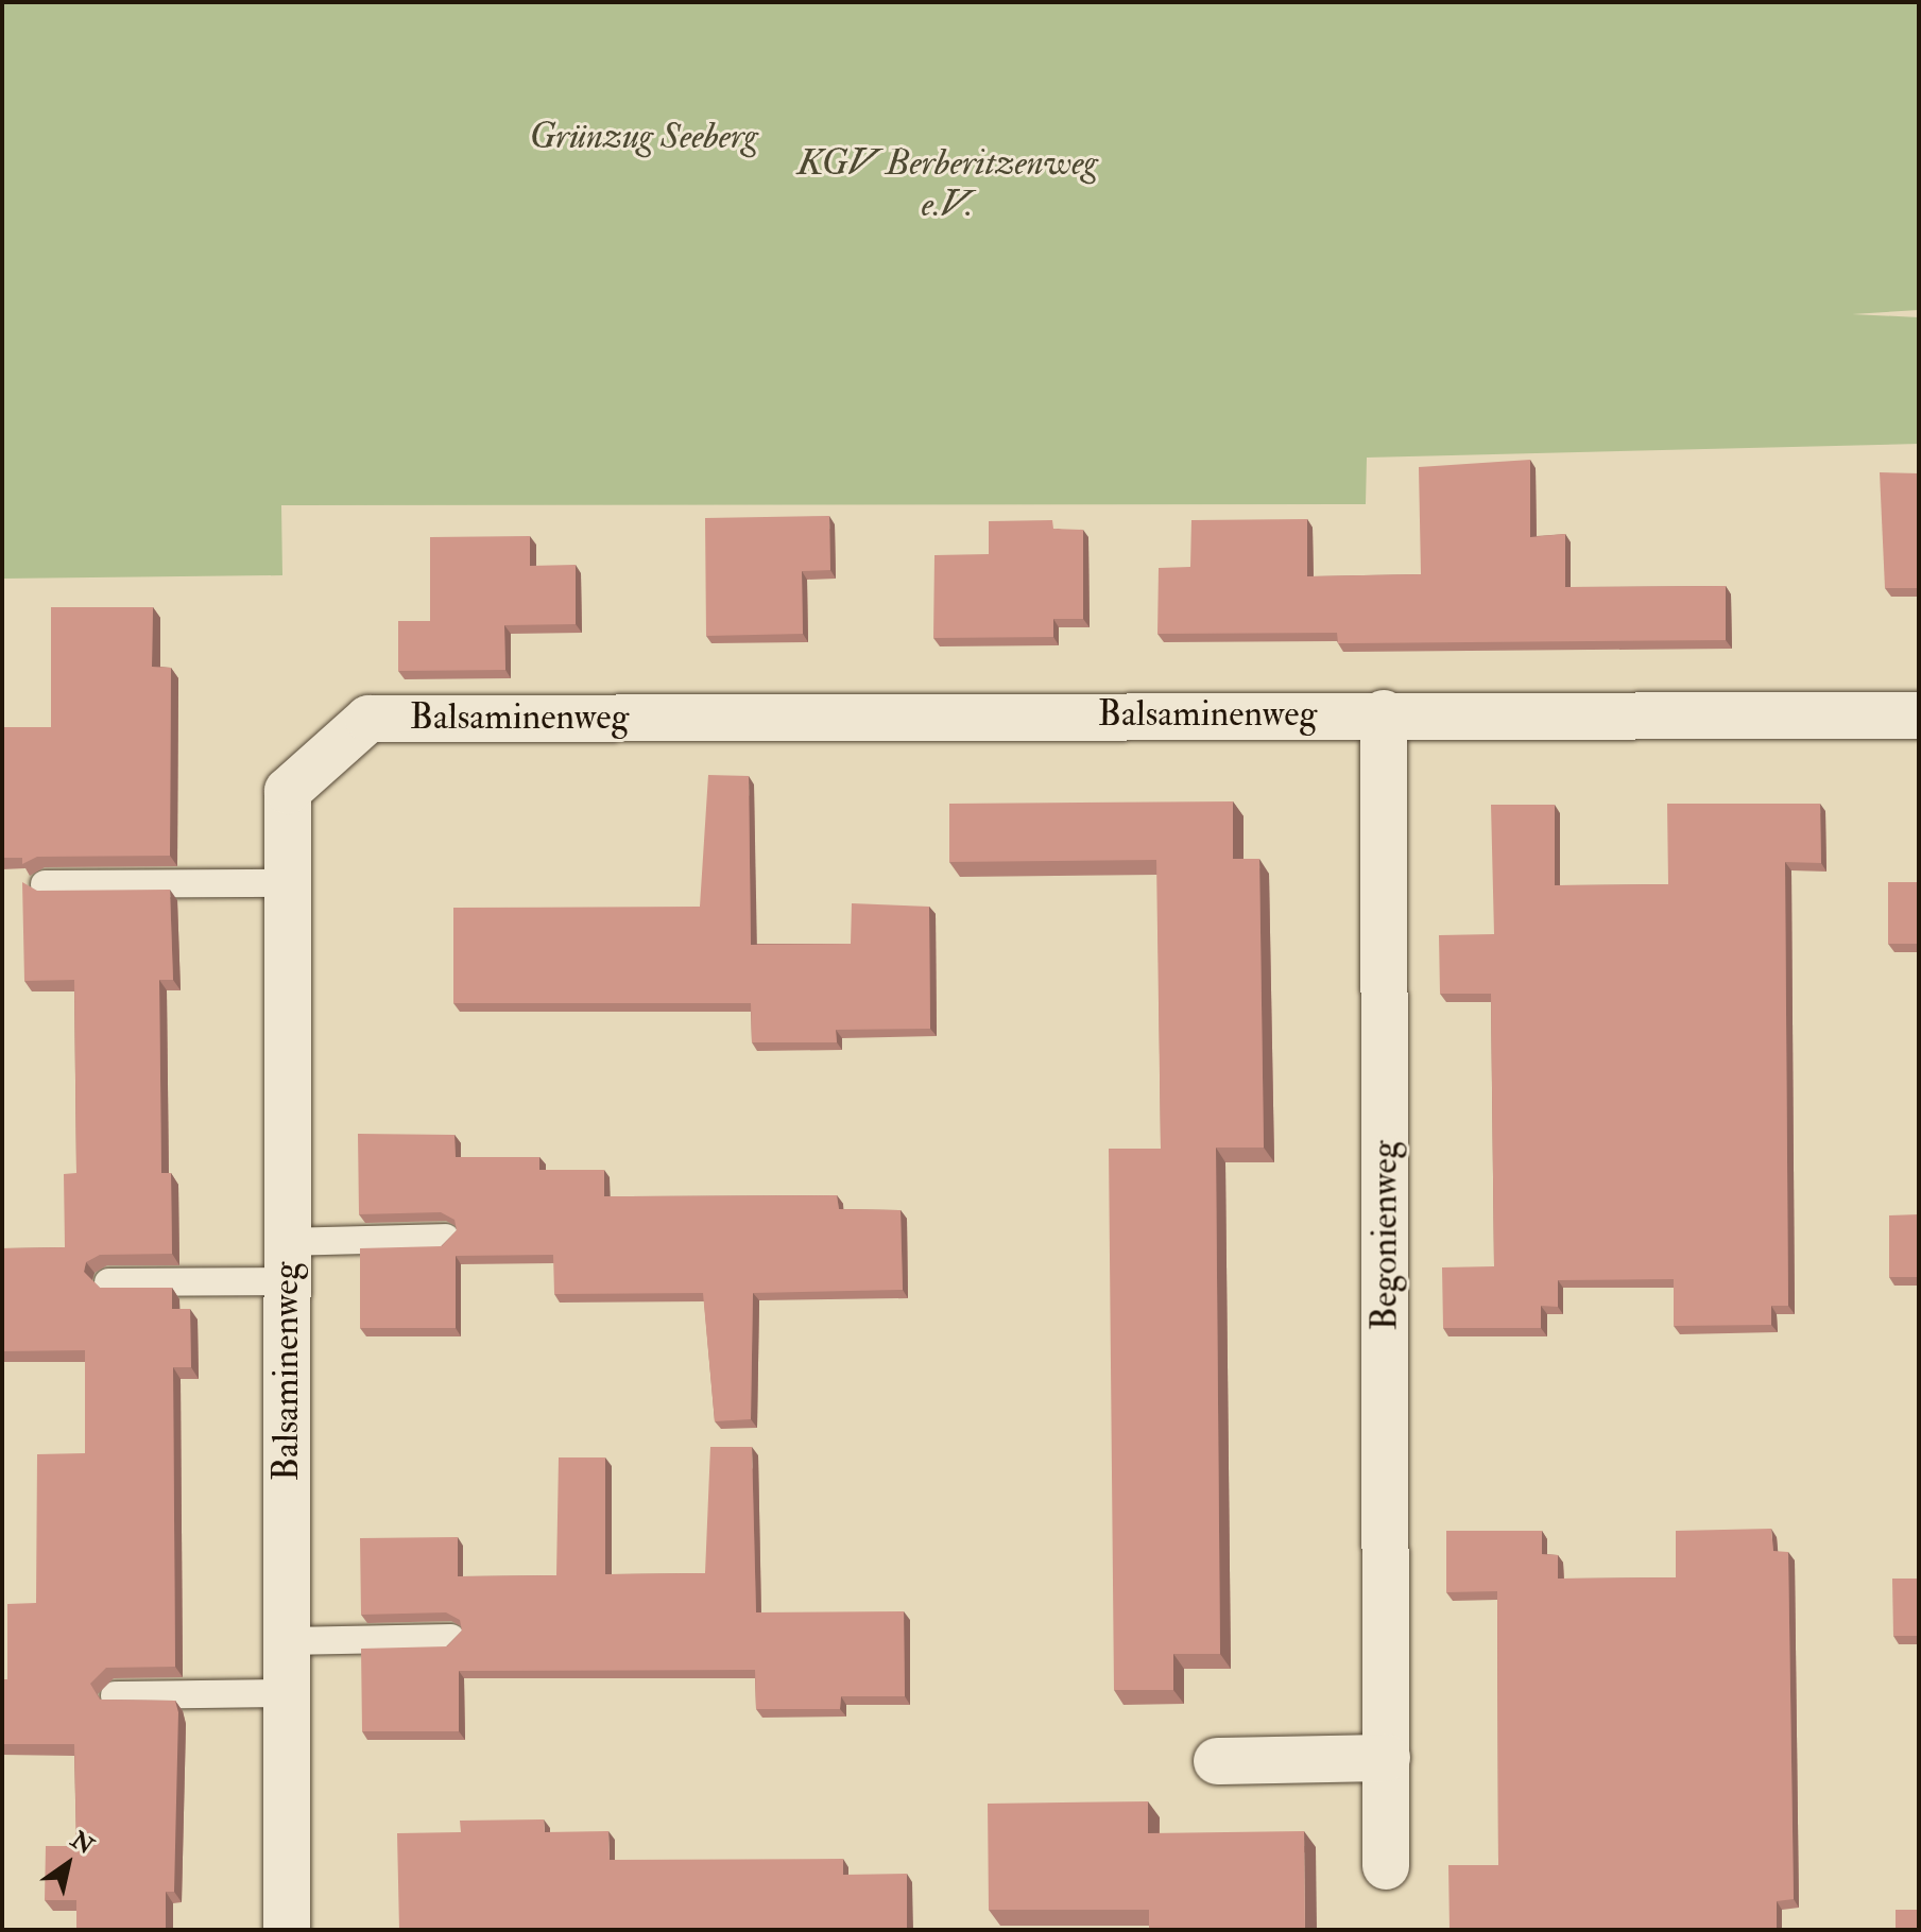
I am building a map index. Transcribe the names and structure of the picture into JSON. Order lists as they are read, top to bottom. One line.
{"streets":{"street":["Balsaminenweg","Begonienweg"]},"crossings":[["Balsaminenweg","Begonienweg"]],"parks":["Grünzug Seeberg","KGV Berberitzenweg e.V."],"north":"top right"}
